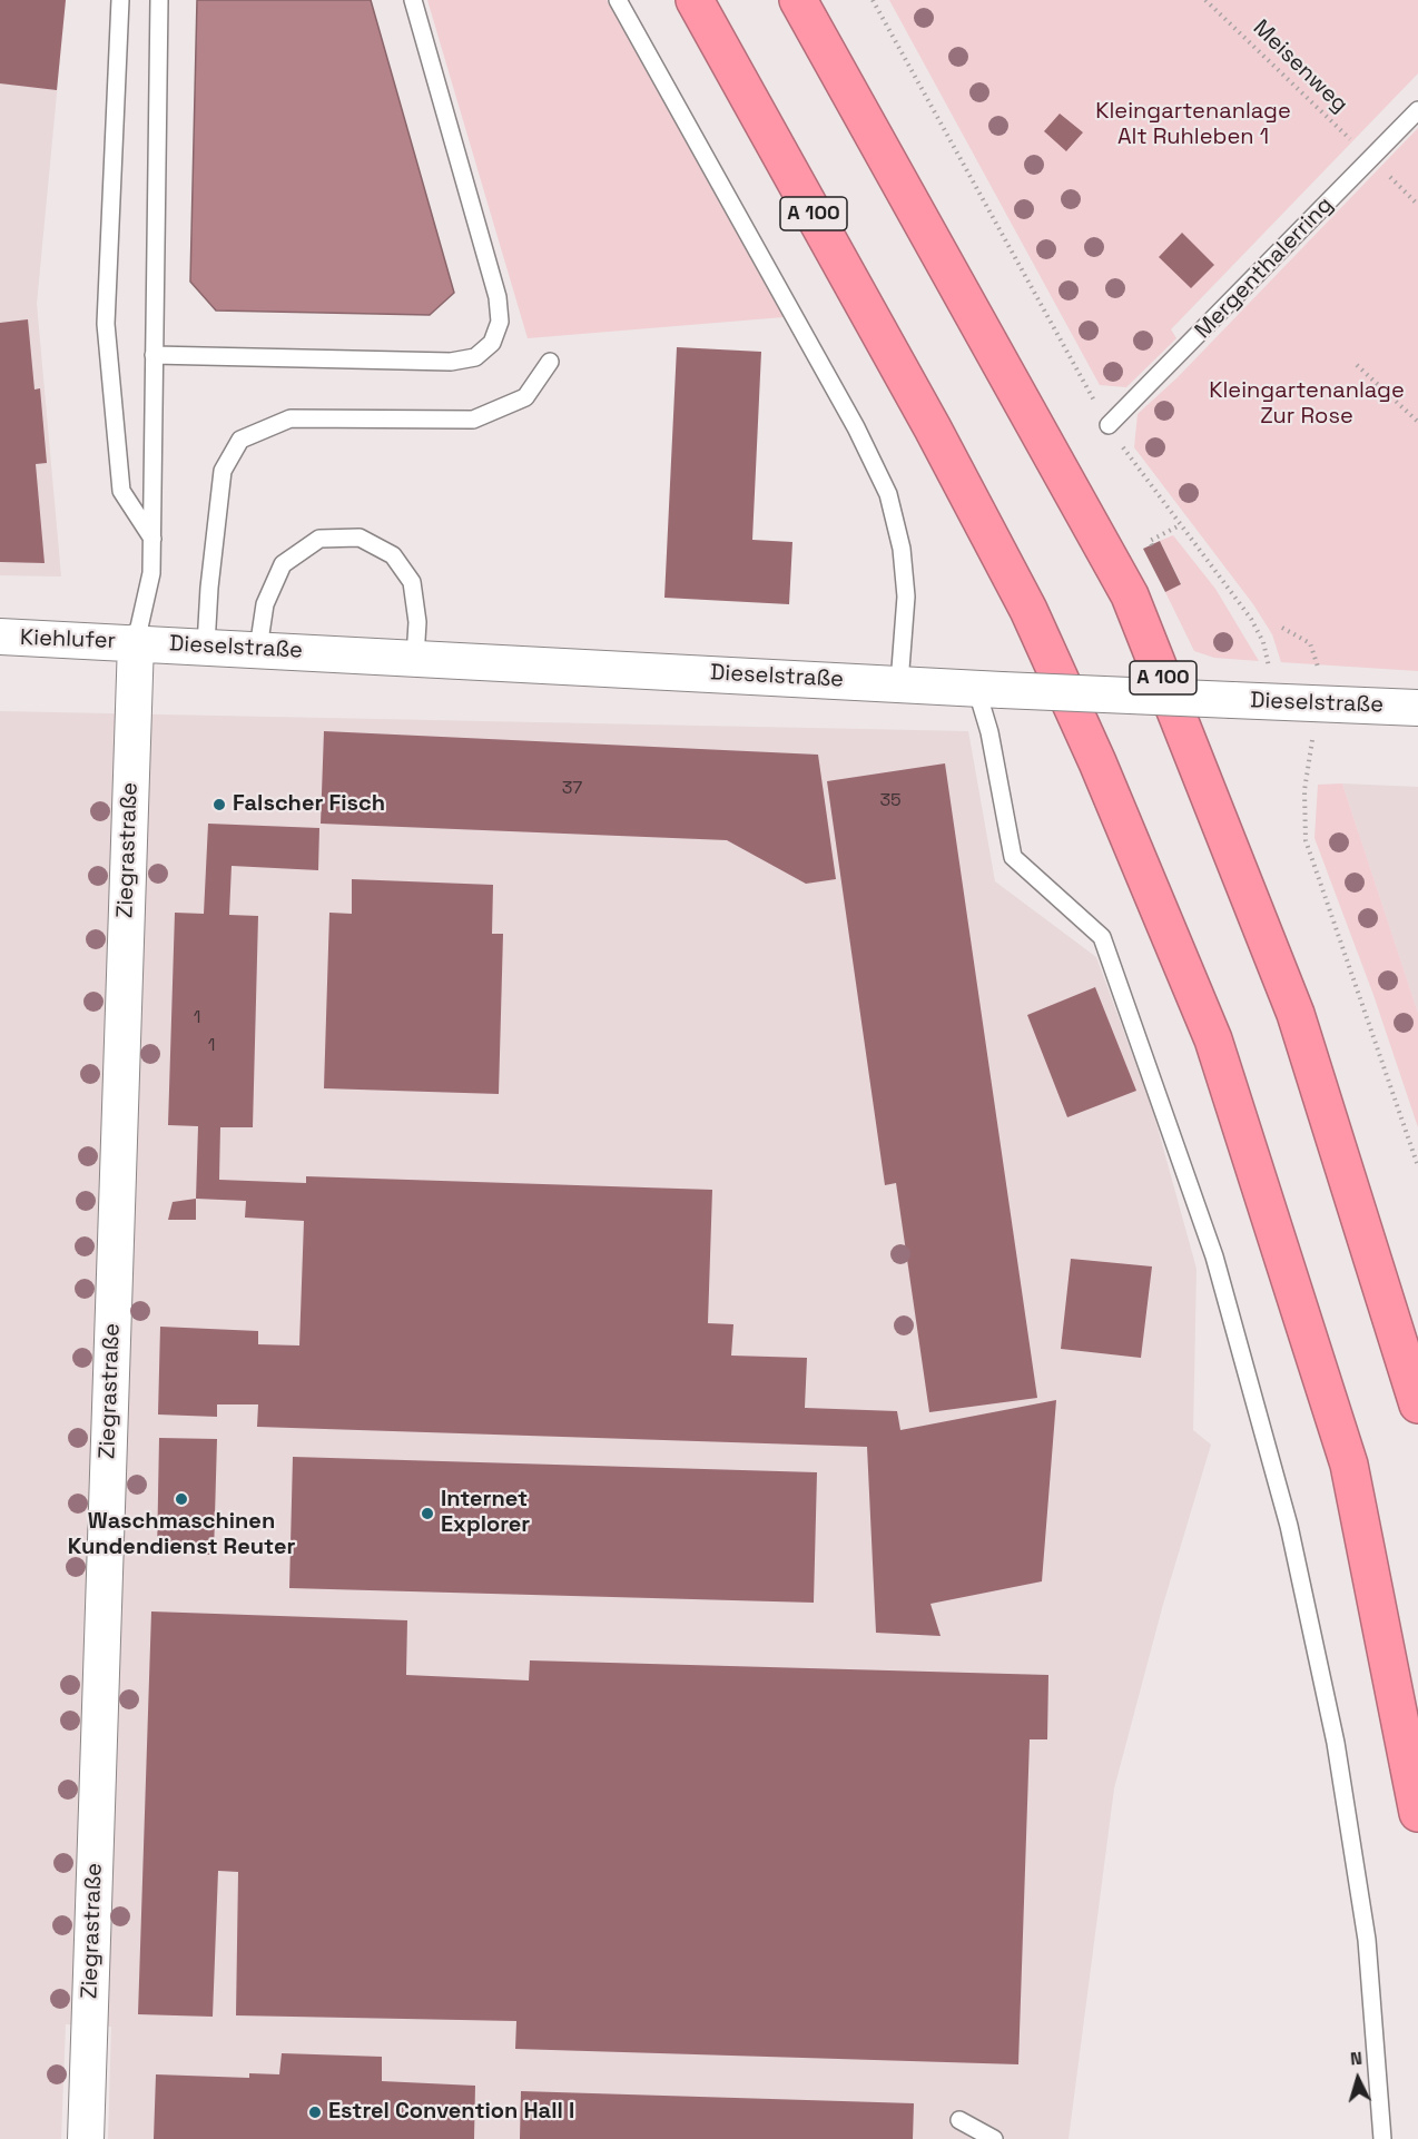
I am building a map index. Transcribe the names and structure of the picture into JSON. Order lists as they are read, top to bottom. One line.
{"streets":{"highway":["A 100"],"street":["Kiehlufer","Dieselstraße","Ziegrastraße"],"lane":["Mergenthalerring"],"path":["Meisenweg"]},"crossings":[["Meisenweg","Mergenthalerring"],["Kiehlufer","Dieselstraße"],["Kiehlufer","Ziegrastraße"],["Dieselstraße","Ziegrastraße"]],"parks":["Kleingartenanlage Alt Ruhleben 1","Kleingartenanlage Zur Rose"],"places":["Falscher Fisch","Waschmaschinen Kundendienst Reuter","Internet Explorer","Estrel Convention Hall I"],"house_numbers":["37","35","1","1"],"north":"top"}
